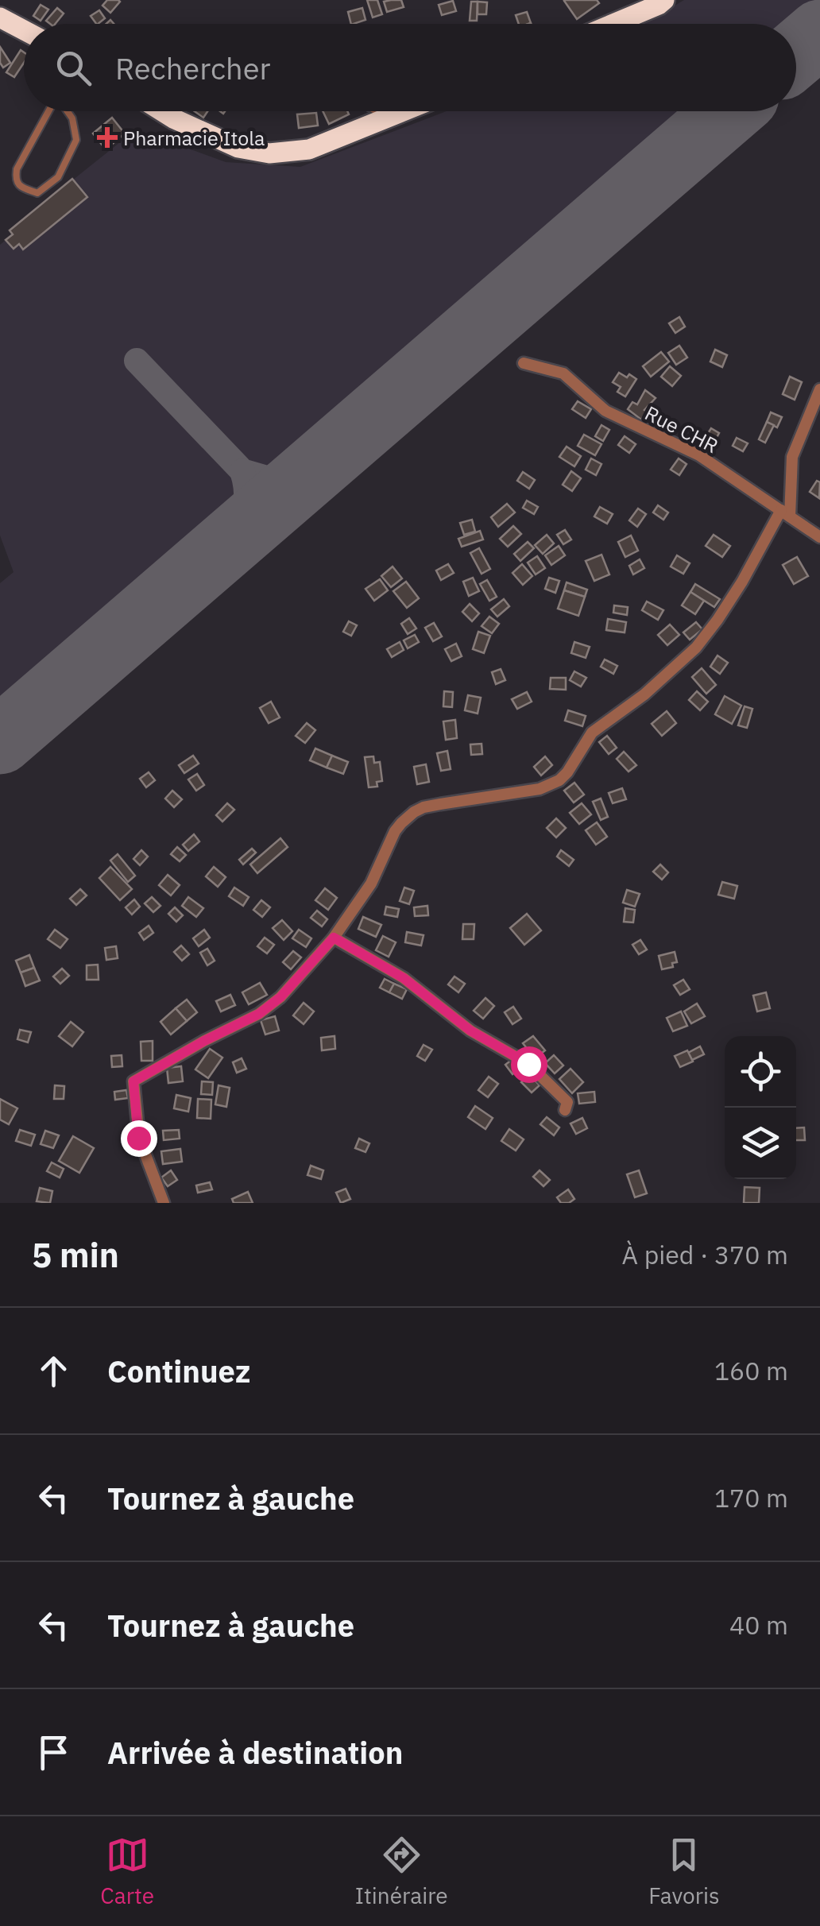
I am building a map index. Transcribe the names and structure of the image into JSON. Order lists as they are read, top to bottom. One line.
{"streets":{"street":["Rue CHR"]},"places":{"health":["Pharmacie Itola"]},"page":{"search":"Rechercher","heading":["5 min","À pied · 370 m"],"list":[["Continuez","160 m"],["Tournez à gauche","170 m"],["Tournez à gauche","40 m"],"Arrivée à destination"],"nav":["Carte","Itinéraire","Favoris"]}}
